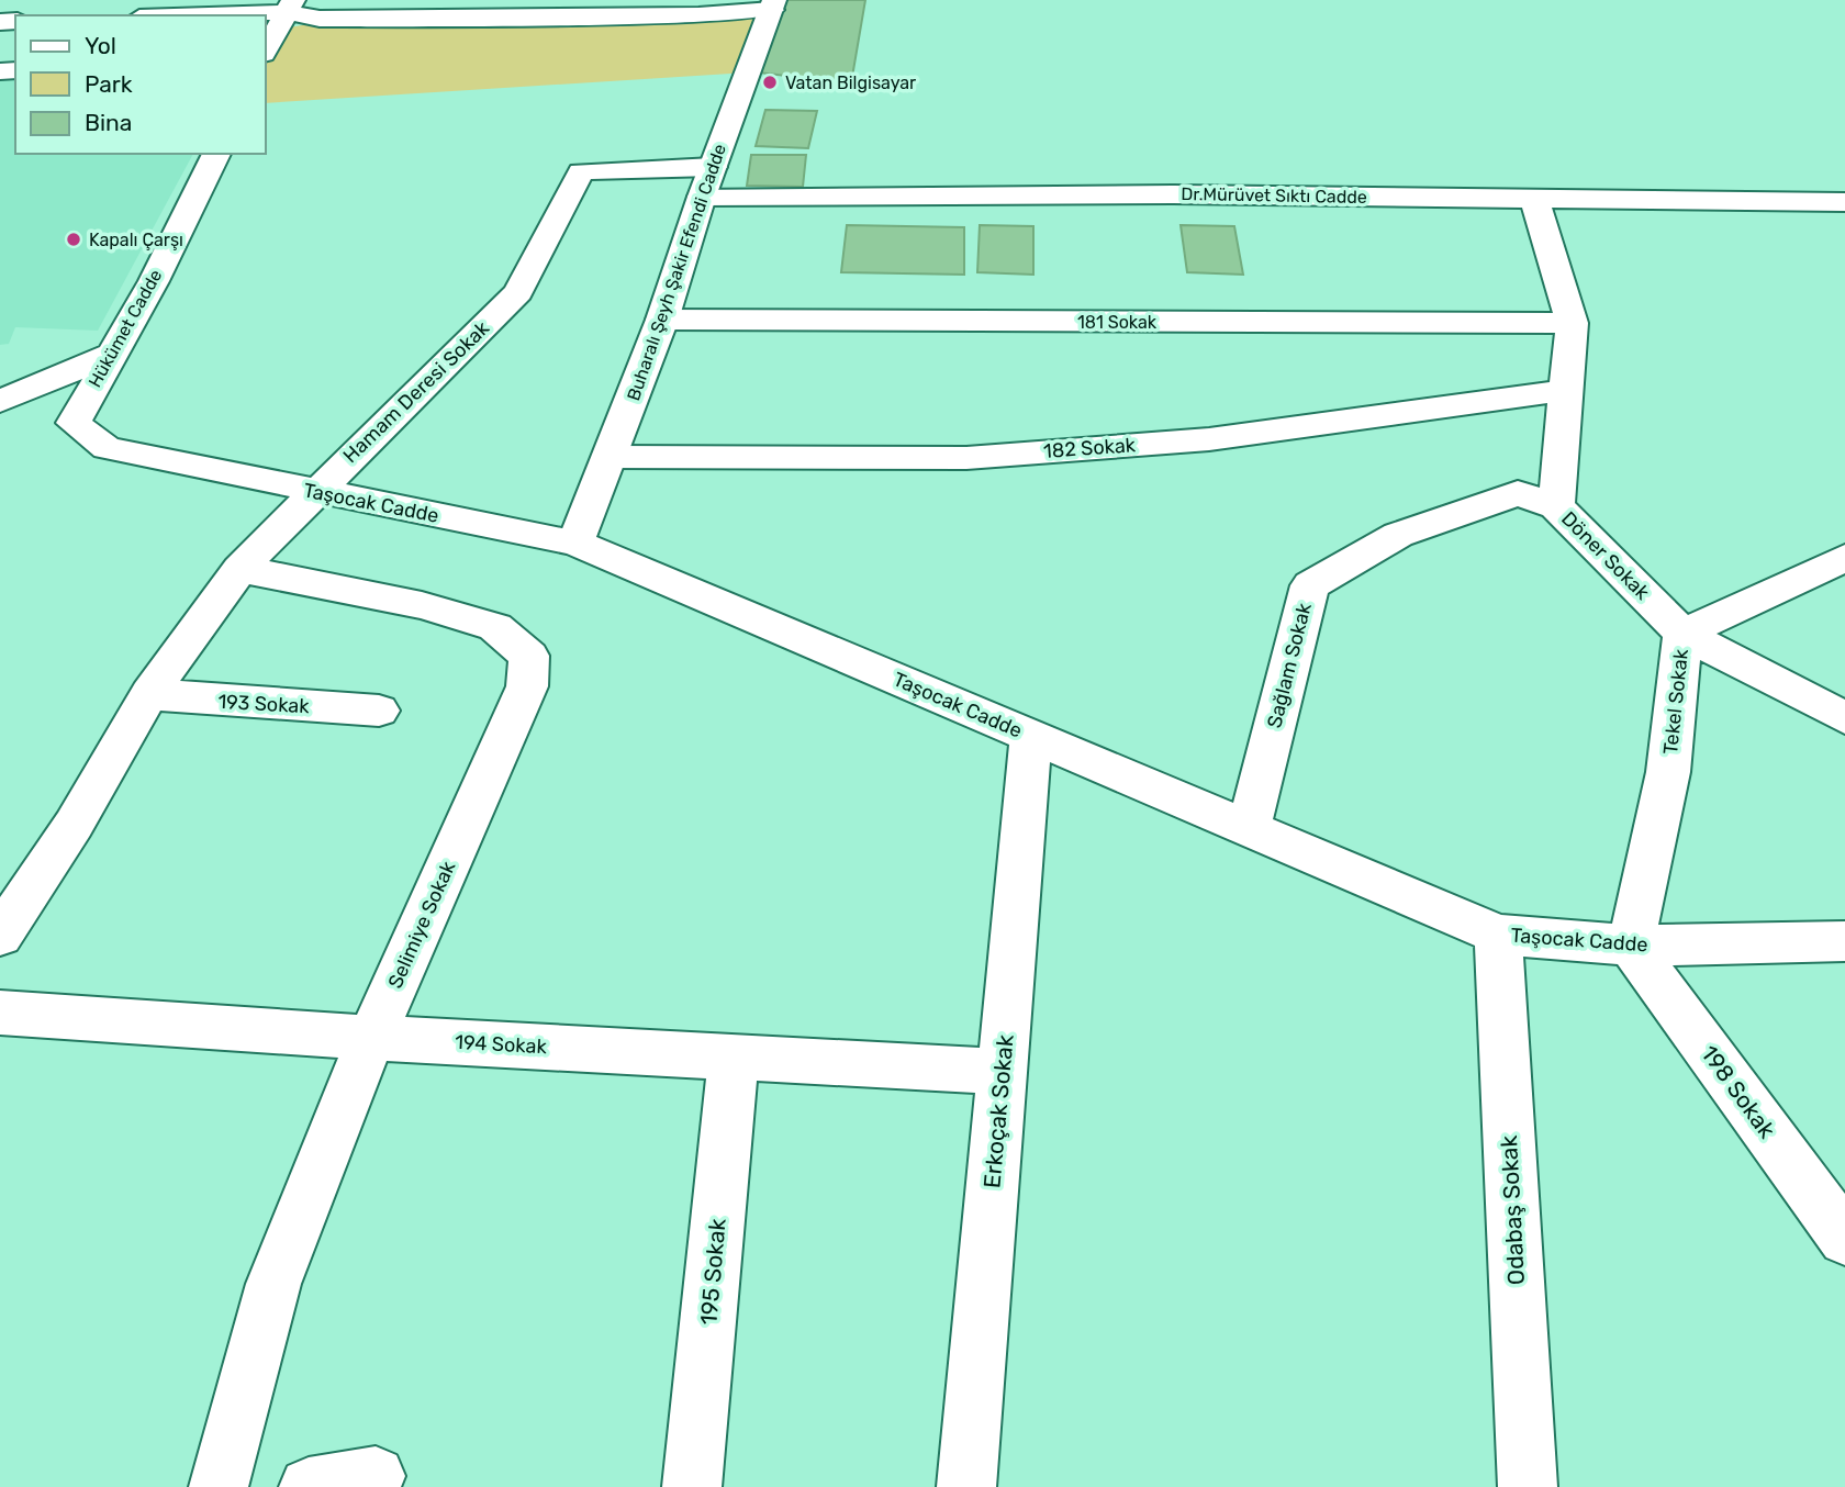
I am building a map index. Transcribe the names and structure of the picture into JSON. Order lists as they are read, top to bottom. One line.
{"streets":{"street":["Dr.Mürüvet Sıktı Cadde","Buharalı Şeyh Şakir Efendi Cadde","181 Sokak","Hükümet Cadde","Hamam Deresi Sokak","182 Sokak","Taşocak Cadde","Döner Sokak","Sağlam Sokak","Tekel Sokak","193 Sokak","Selimiye Sokak","194 Sokak","198 Sokak","Erkoçak Sokak","Odabaş Sokak","195 Sokak"]},"crossings":[["Dr.Mürüvet Sıktı Cadde","Buharalı Şeyh Şakir Efendi Cadde"],["Dr.Mürüvet Sıktı Cadde","Hamam Deresi Sokak"],["Dr.Mürüvet Sıktı Cadde","Döner Sokak"],["Buharalı Şeyh Şakir Efendi Cadde","181 Sokak"],["Buharalı Şeyh Şakir Efendi Cadde","Hamam Deresi Sokak"],["Buharalı Şeyh Şakir Efendi Cadde","182 Sokak"],["Buharalı Şeyh Şakir Efendi Cadde","Taşocak Cadde"],["181 Sokak","Döner Sokak"],["Hükümet Cadde","Taşocak Cadde"],["Hamam Deresi Sokak","Taşocak Cadde"],["Hamam Deresi Sokak","193 Sokak"],["Hamam Deresi Sokak","Selimiye Sokak"],["182 Sokak","Döner Sokak"],["Taşocak Cadde","Sağlam Sokak"],["Taşocak Cadde","Tekel Sokak"],["Taşocak Cadde","198 Sokak"],["Taşocak Cadde","Erkoçak Sokak"],["Taşocak Cadde","Odabaş Sokak"],["Döner Sokak","Sağlam Sokak"],["Döner Sokak","Tekel Sokak"],["Tekel Sokak","198 Sokak"],["Selimiye Sokak","194 Sokak"],["194 Sokak","Erkoçak Sokak"],["194 Sokak","195 Sokak"]],"places":["Vatan Bilgisayar","Kapalı Çarşı"],"legend":["Yol","Park","Bina"]}
